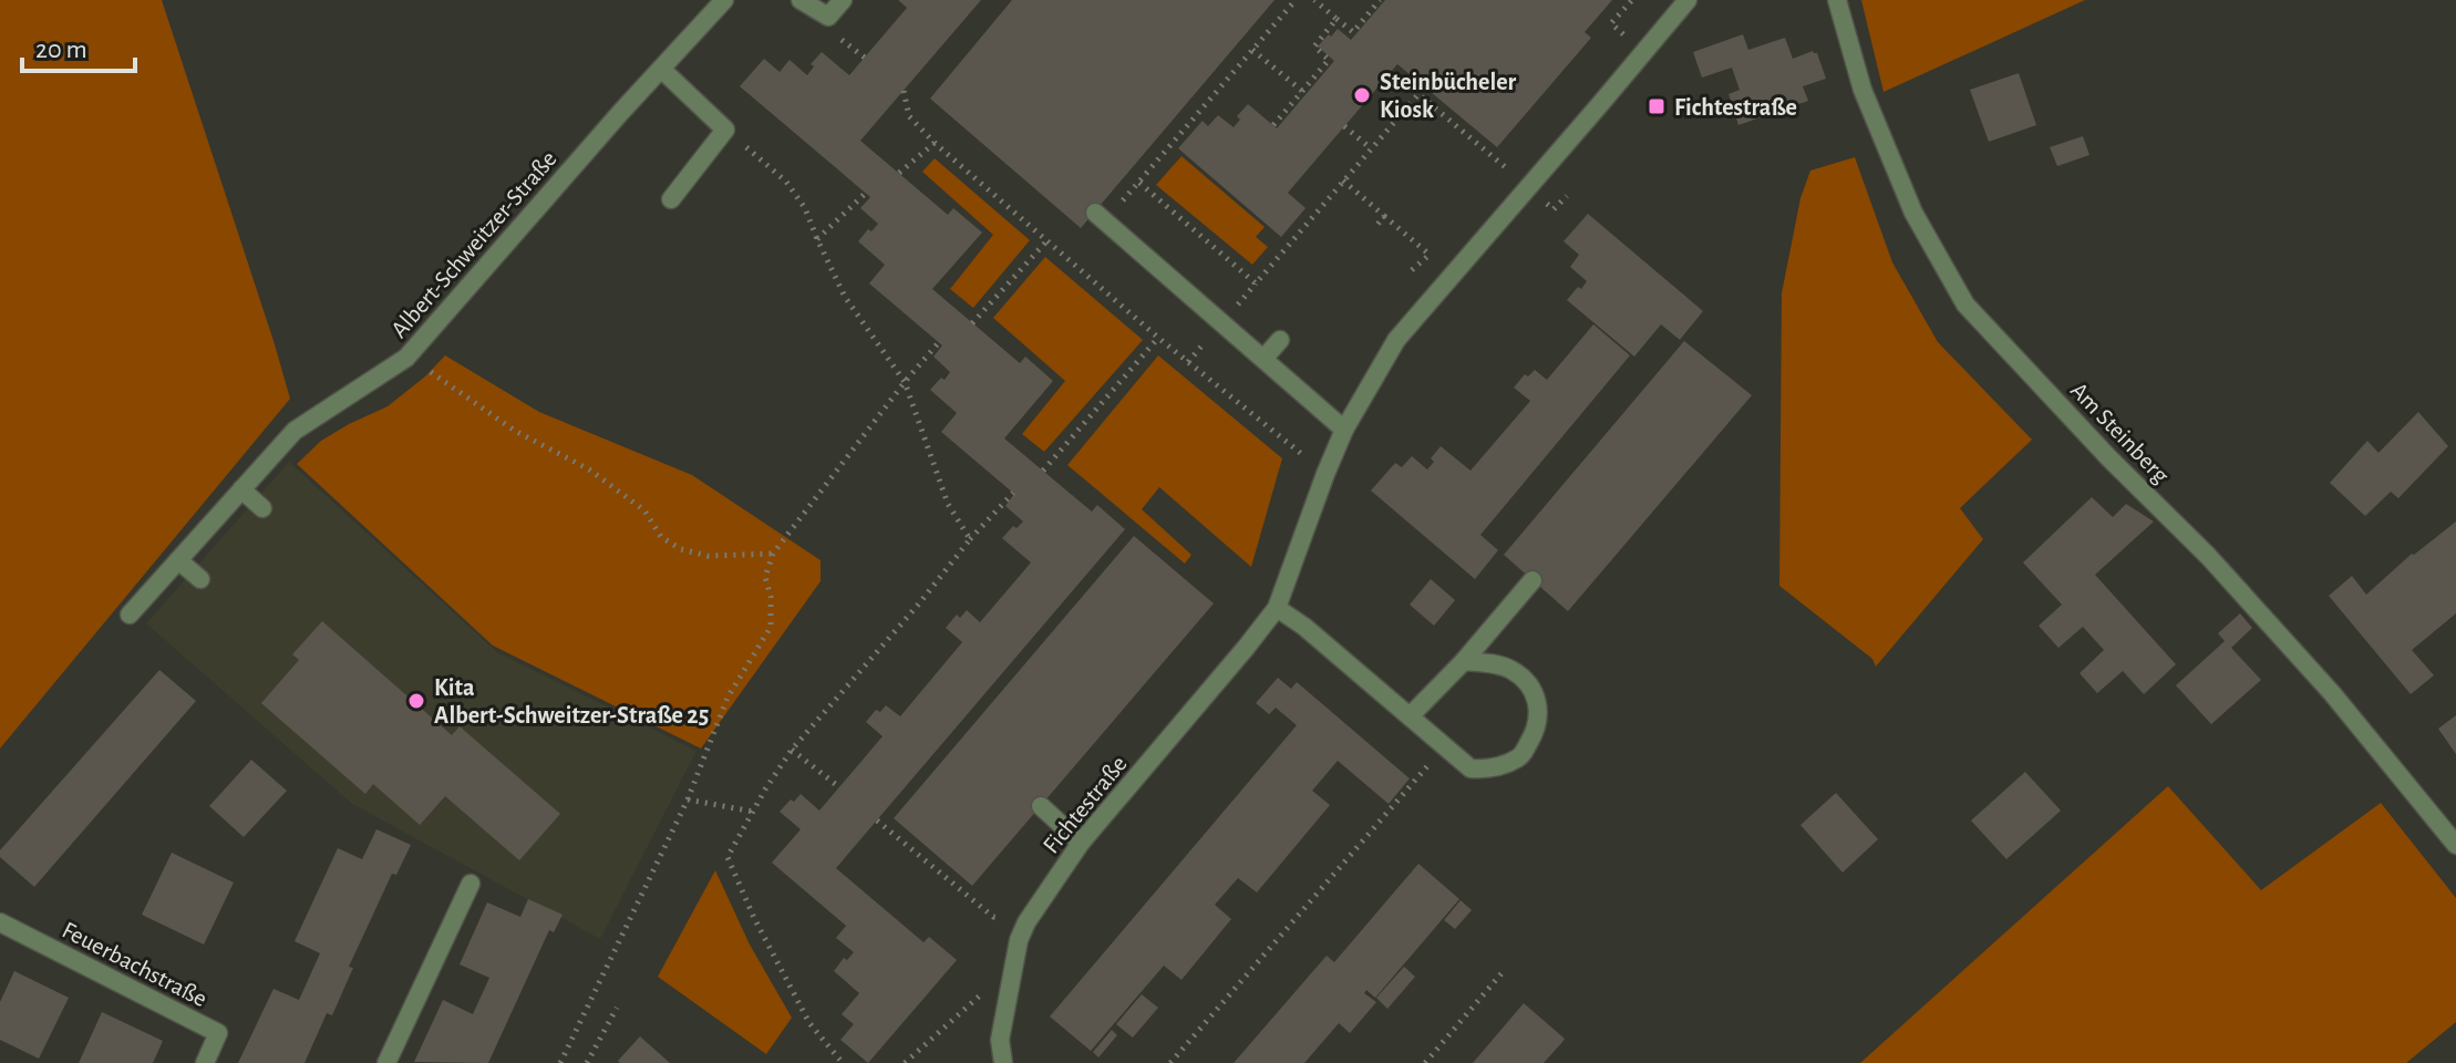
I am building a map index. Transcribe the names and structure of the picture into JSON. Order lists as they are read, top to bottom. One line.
{"streets":{"street":["Albert-Schweitzer-Straße","Am Steinberg","Fichtestraße","Feuerbachstraße"]},"places":{"other":["Steinbücheler Kiosk","Kita Albert-Schweitzer-Straße 25"],"transit":["Fichtestraße"]},"scale_bar":"20 m"}
